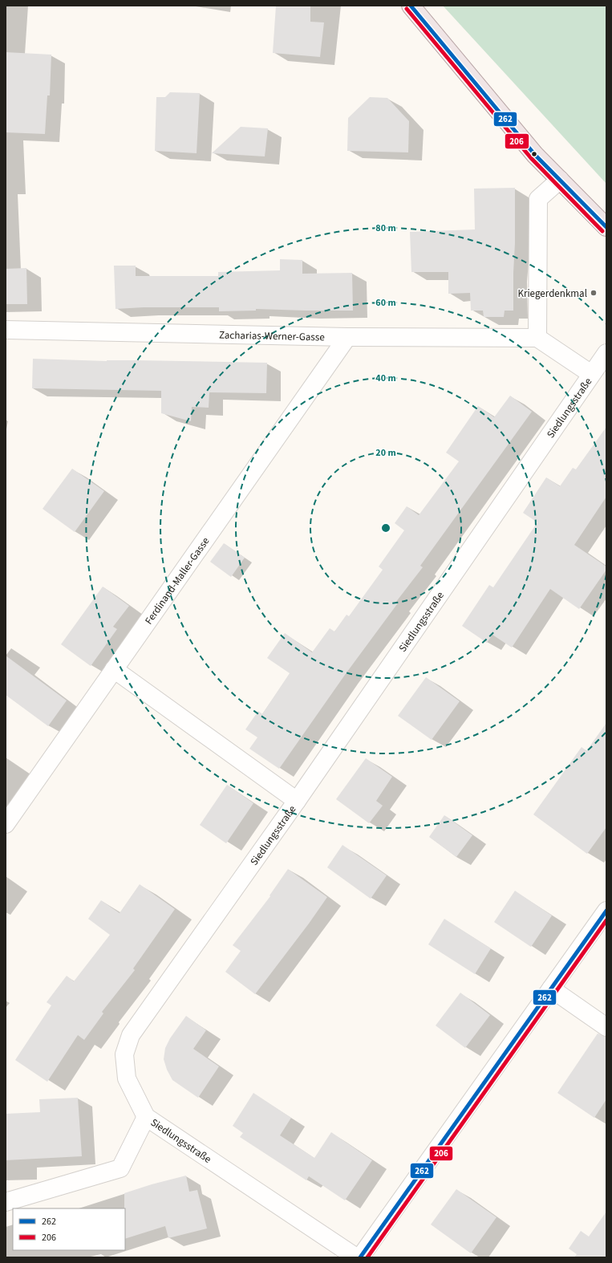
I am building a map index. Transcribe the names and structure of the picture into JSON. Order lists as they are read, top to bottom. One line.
{"streets":{"street":["Zacharias-Werner-Gasse","Siedlungsstraße","Ferdinand-Maller-Gasse"]},"crossings":[["Zacharias-Werner-Gasse","Ferdinand-Maller-Gasse"]],"places":["Kriegerdenkmal"],"lines":["transit line 262","transit line 206"],"legend":["262","206"],"rings":["80 m","60 m","40 m","20 m"]}
